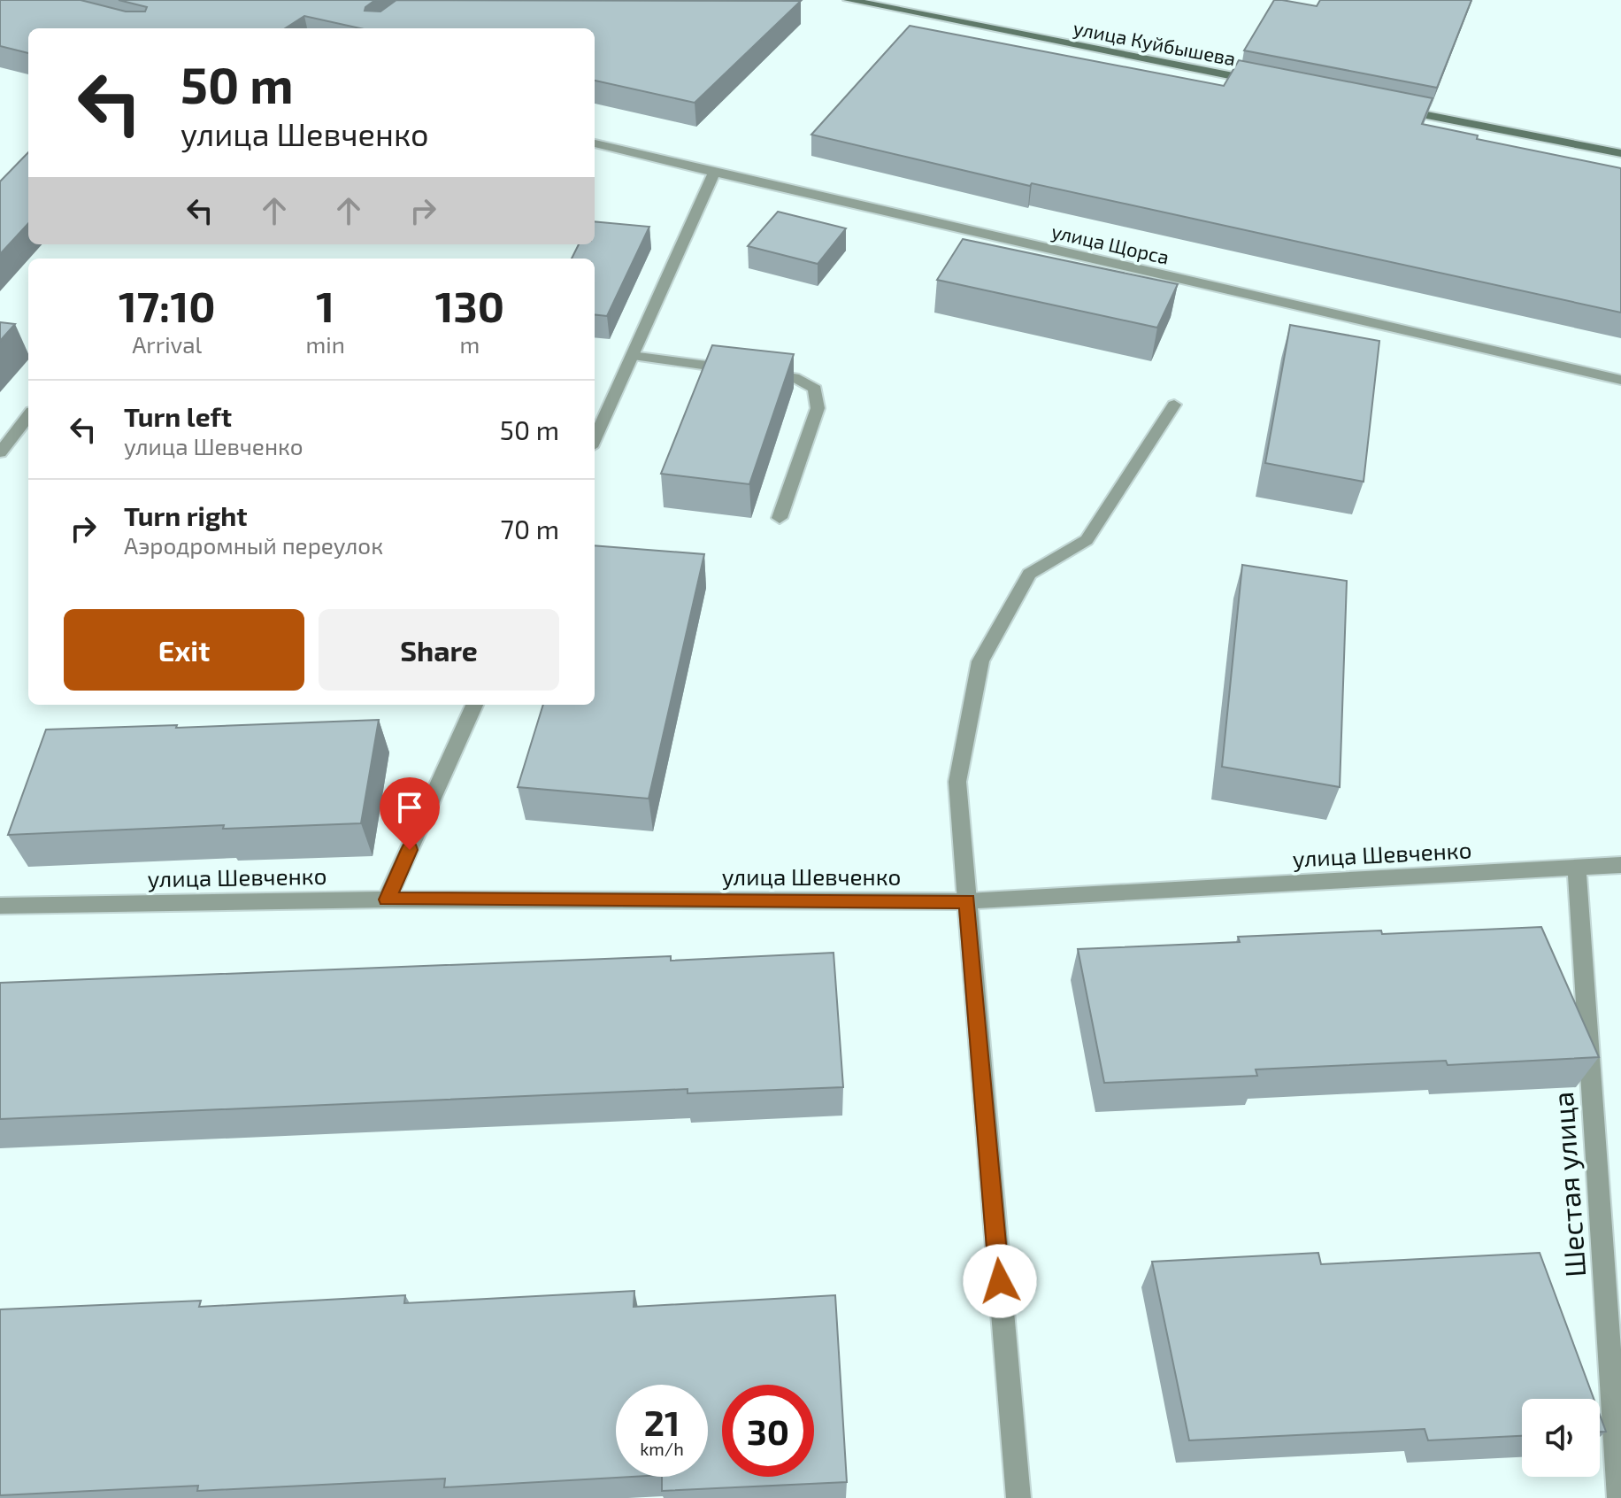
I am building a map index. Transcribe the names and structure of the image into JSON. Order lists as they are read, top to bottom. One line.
{"streets":{"street":["улица Куйбышева","улица Щорса","улица Шевченко","Шестая улица"]},"crossings":[["улица Шевченко","Шестая улица"]],"page":{"turn":["50 m","улица Шевченко"],"eta":["17:10","Arrival","1","min","130","m"],"list":[{"name":"Turn left","note":"улица Шевченко","value":"50 m"},{"name":"Turn right","note":"Аэродромный переулок","value":"70 m"}],"buttons":["Exit","Share"],"speed":"21 km/h","limit":"30"}}
